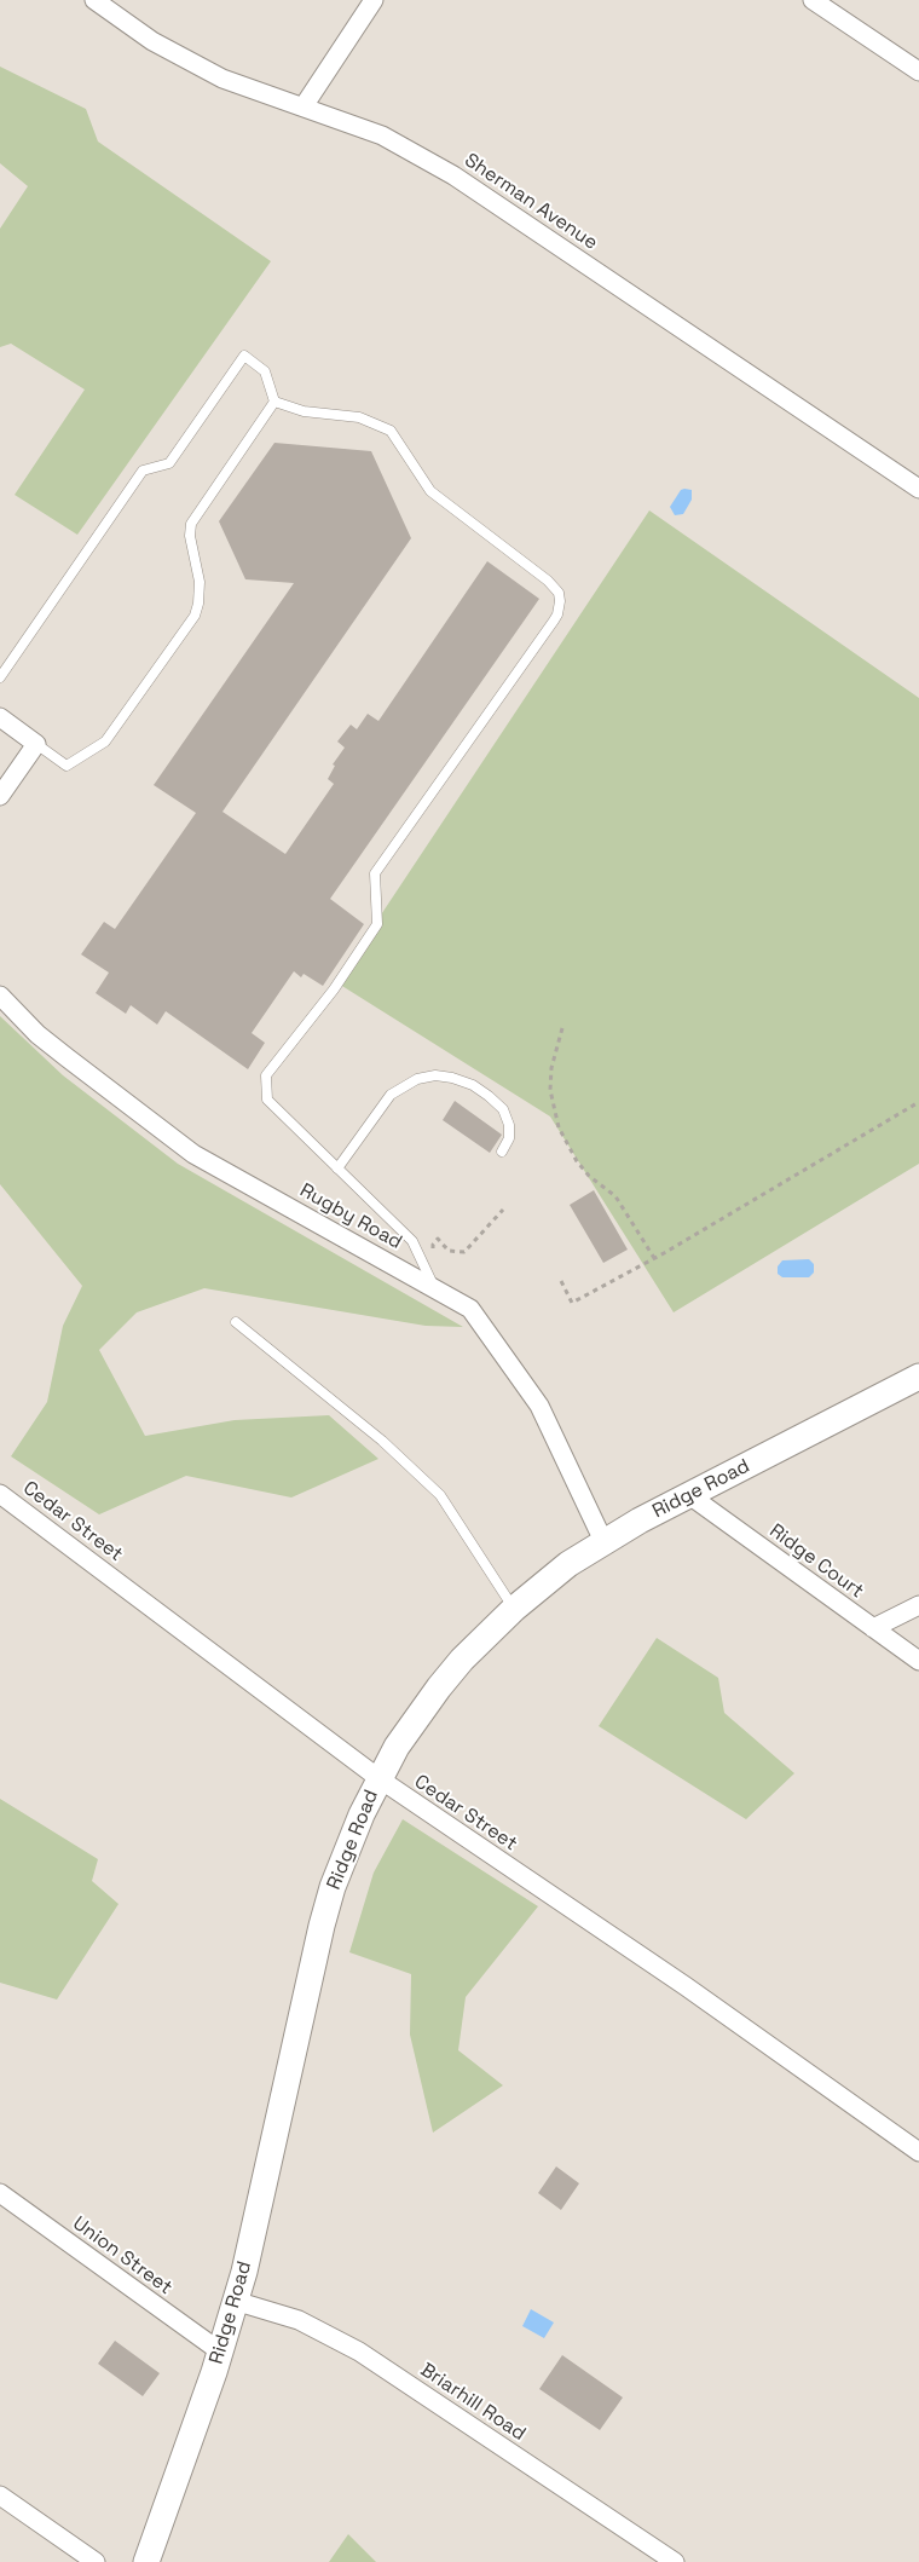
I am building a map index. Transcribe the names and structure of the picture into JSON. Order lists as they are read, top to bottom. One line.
{"streets":{"main road":["Ridge Road"],"street":["Sherman Avenue","Rugby Road","Cedar Street","Ridge Court","Union Street","Briarhill Road"]},"crossings":[["Rugby Road","Ridge Road"],["Ridge Road","Cedar Street"],["Ridge Road","Ridge Court"],["Ridge Road","Union Street"],["Ridge Road","Briarhill Road"]]}
